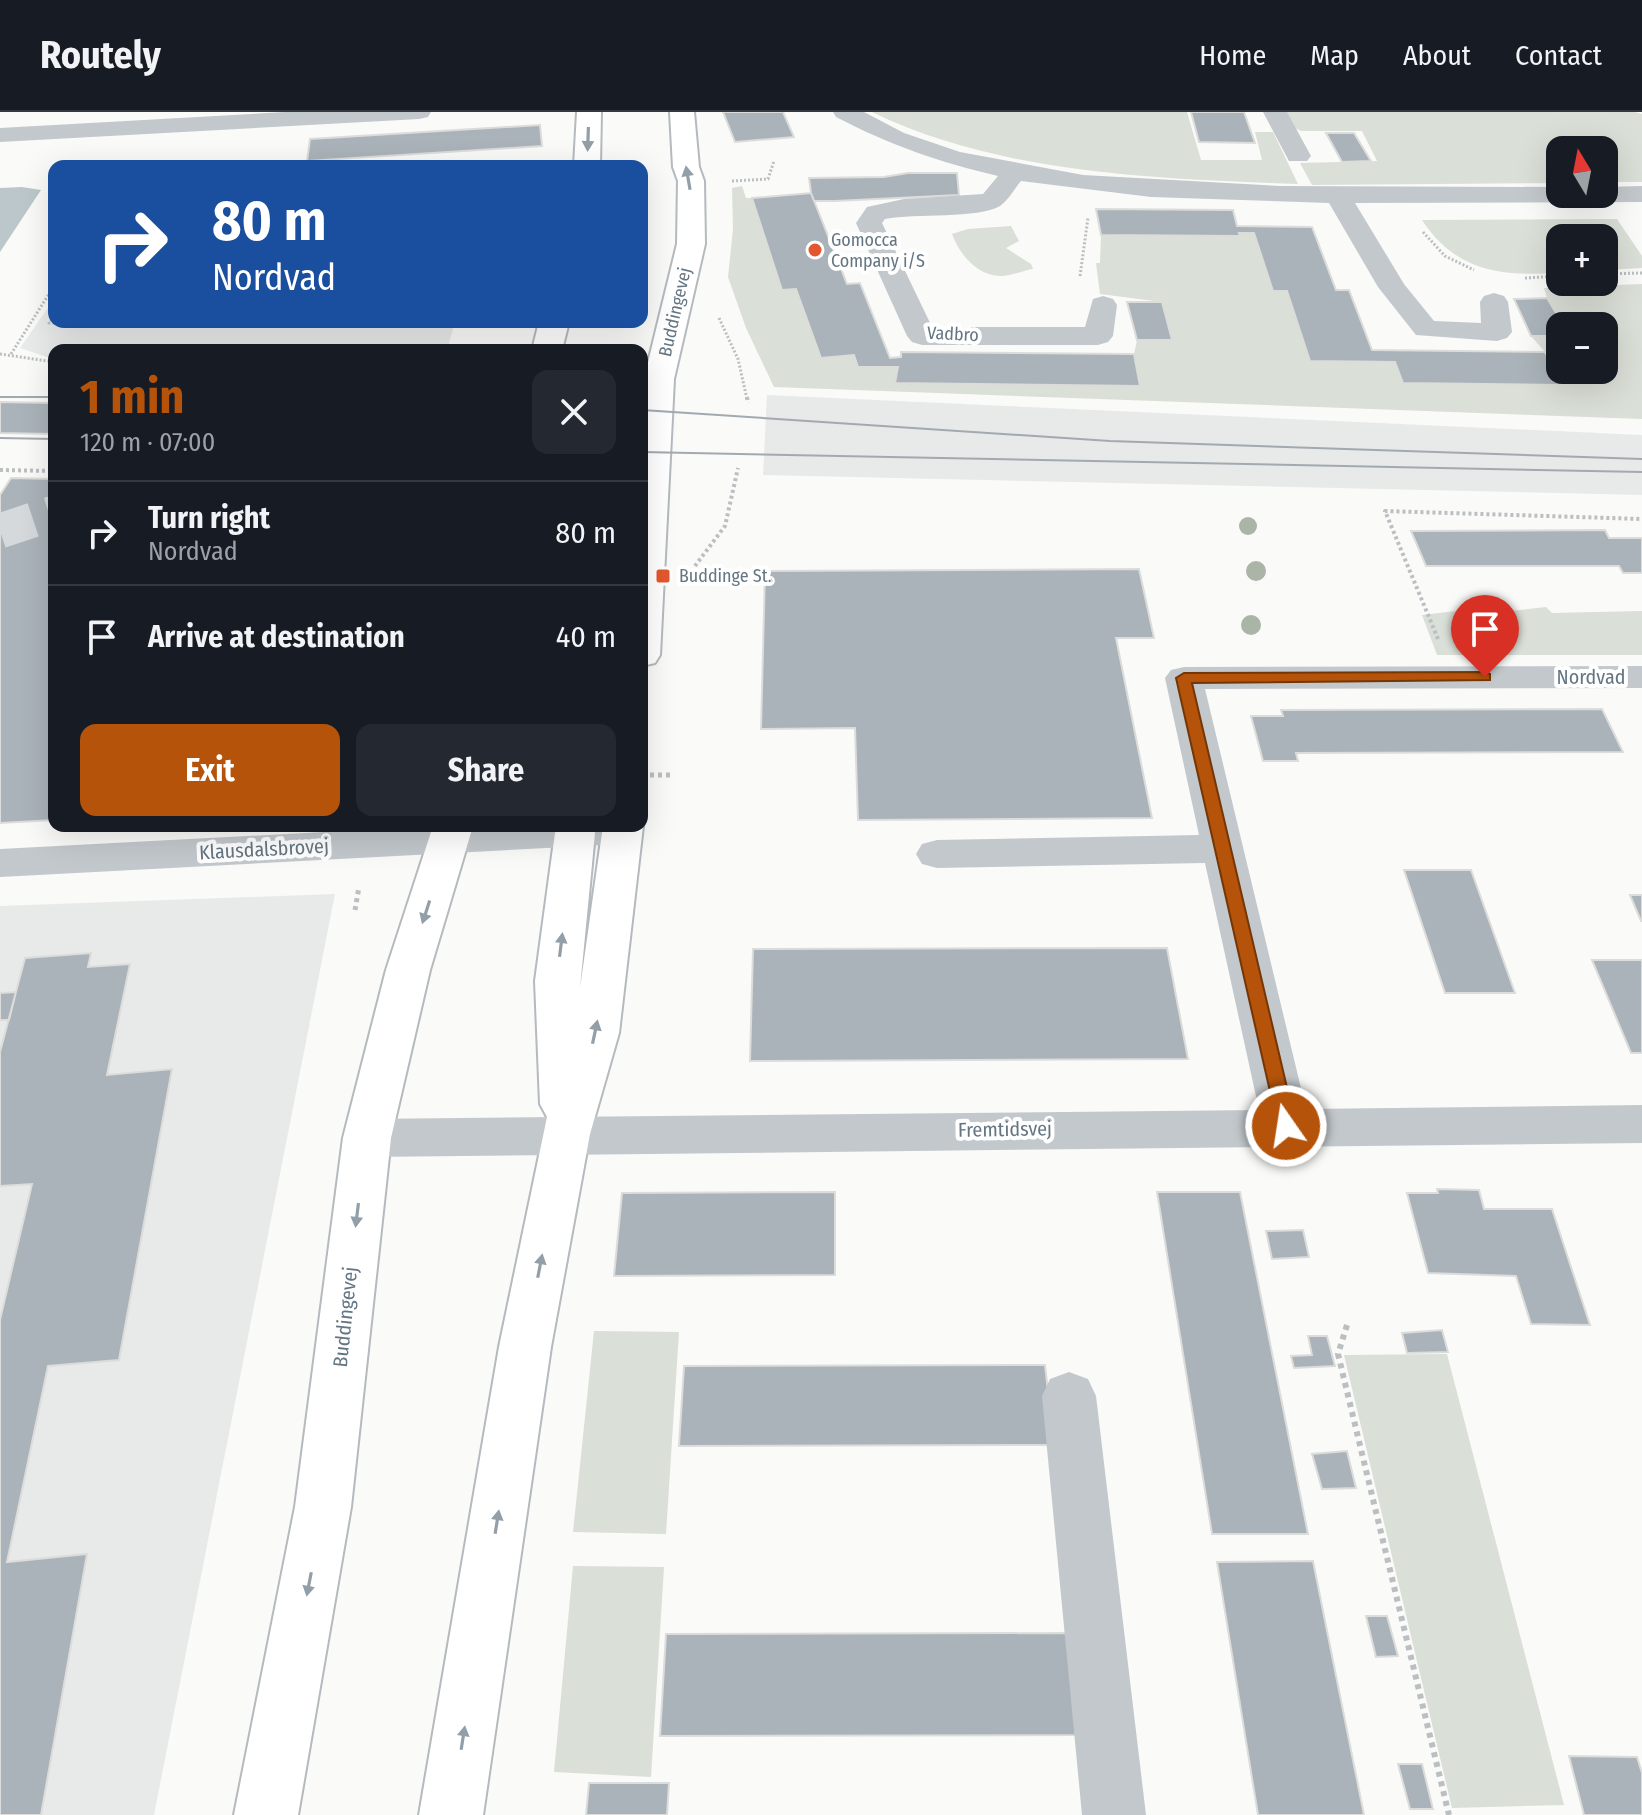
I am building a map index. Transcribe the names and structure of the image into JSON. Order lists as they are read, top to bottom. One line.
{"streets":{"main road":["Buddingevej"],"street":["Vadbro","Nordvad","Klausdalsbrovej","Fremtidsvej"]},"crossings":[["Buddingevej","Klausdalsbrovej"],["Buddingevej","Fremtidsvej"],["Nordvad","Fremtidsvej"]],"places":{"other":["Gomocca Company i/S"],"transit":["Buddinge St."]},"north":"top","page":{"header":"Routely","nav":["Home","Map","About","Contact"],"map_buttons":["+","−"],"turn":["80 m","Nordvad"],"heading":["1 min","120 m · 07:00"],"list":[{"name":"Turn right","note":"Nordvad","value":"80 m"},{"name":"Arrive at destination","value":"40 m"}],"buttons":["Exit","Share"]}}
